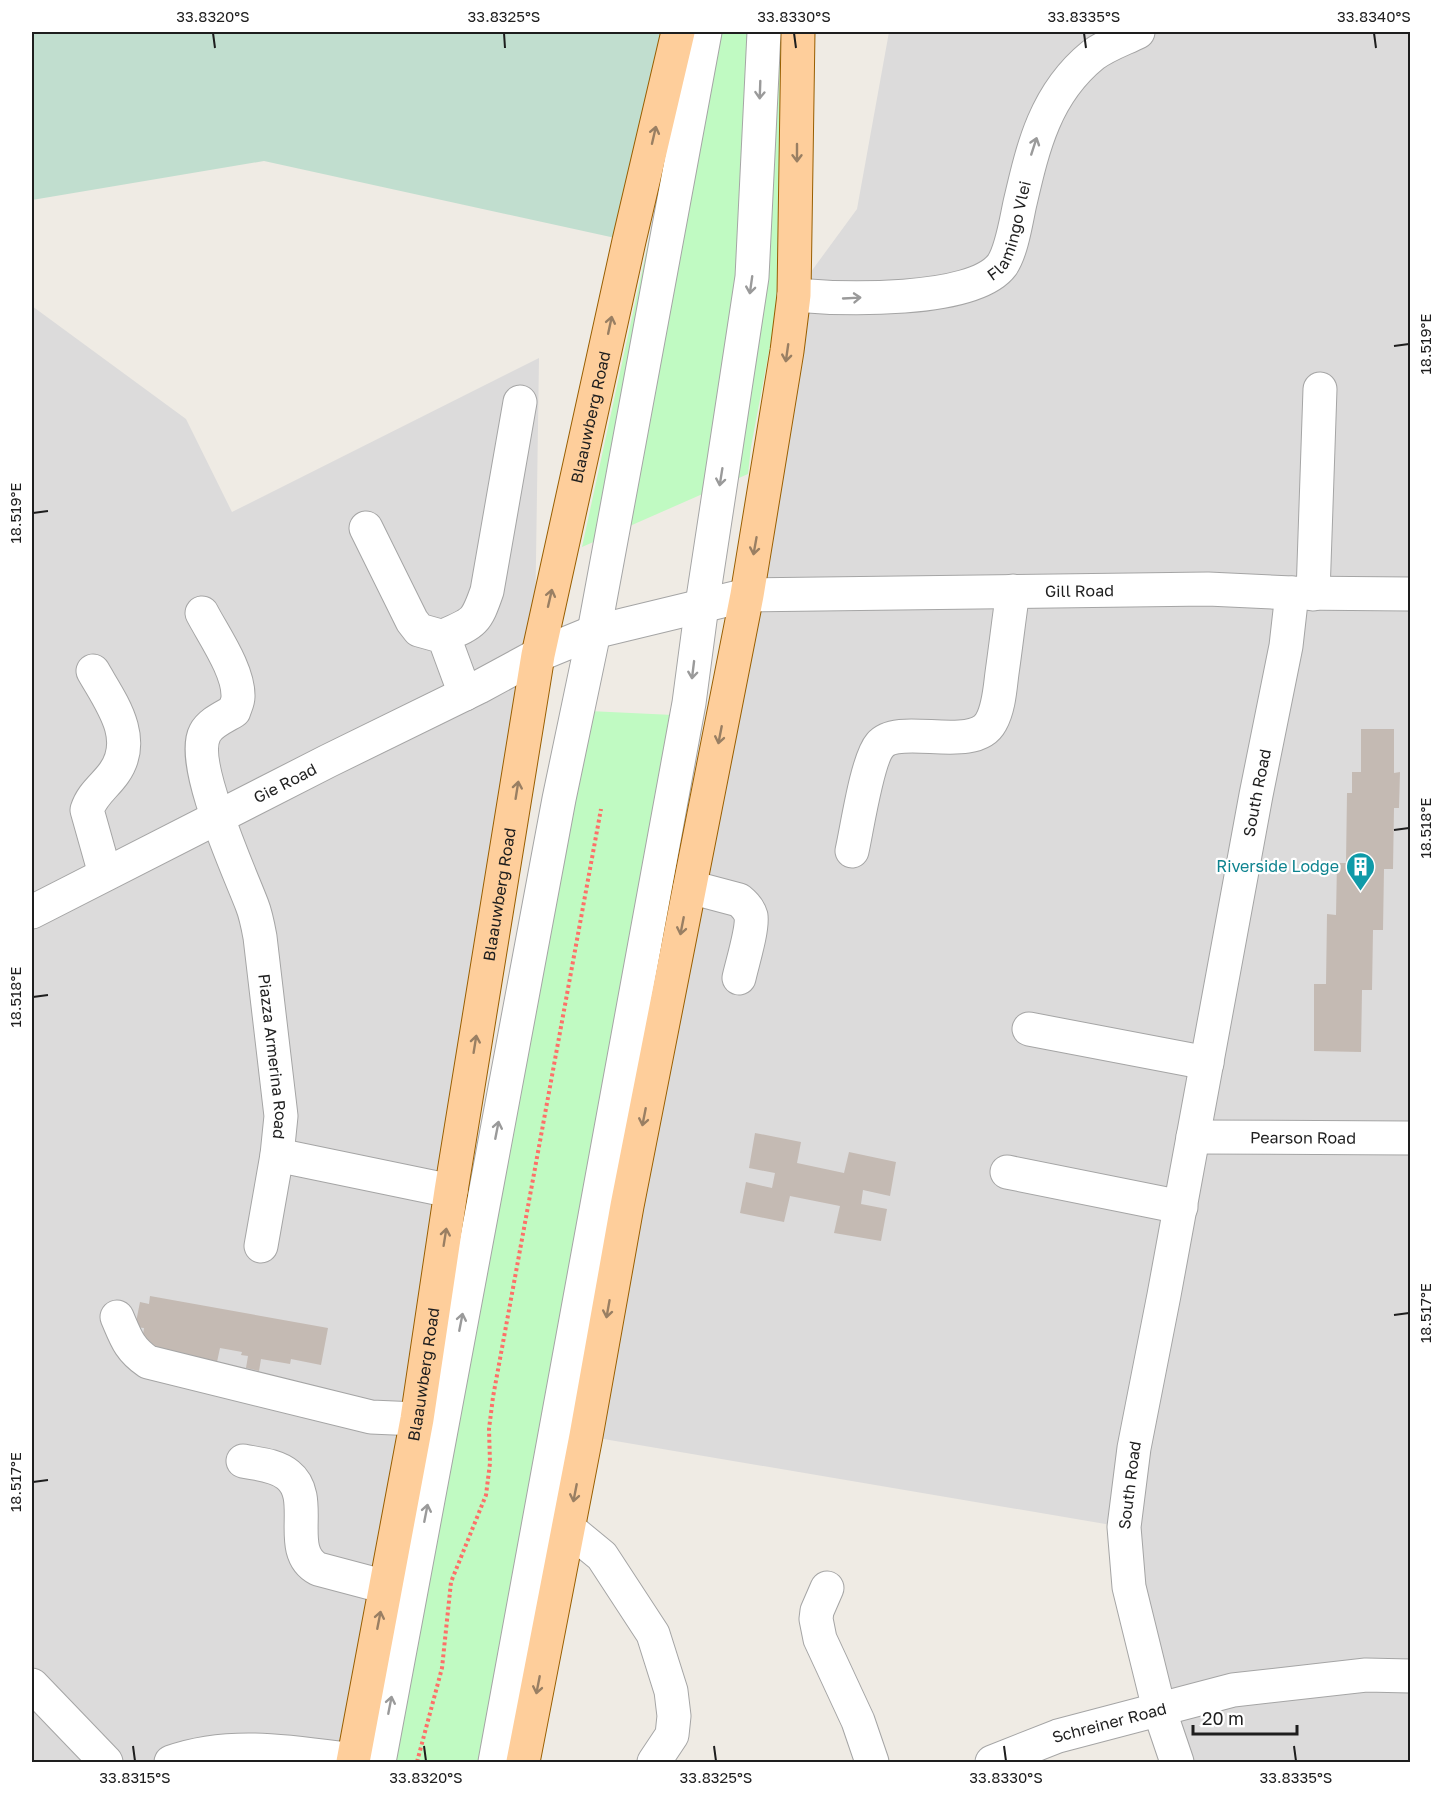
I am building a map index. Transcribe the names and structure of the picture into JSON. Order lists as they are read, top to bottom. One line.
{"streets":{"main road":["Blaauwberg Road"],"street":["Flamingo Vlei","Gill Road","Gie Road","South Road","Piazza Armerina Road","Pearson Road","Schreiner Road"]},"crossings":[["Blaauwberg Road","Gie Road"],["Gill Road","Gie Road"],["Gill Road","South Road"],["Gie Road","Piazza Armerina Road"],["South Road","Pearson Road"],["South Road","Schreiner Road"]],"one_way":["Flamingo Vlei"],"places":{"building":["Riverside Lodge"]},"scale_bar":"20 m","coordinates":["33.8320°S","33.8325°S","33.8330°S","33.8335°S","33.8340°S","18.519°E","18.518°E","18.517°E","33.8315°S"]}
